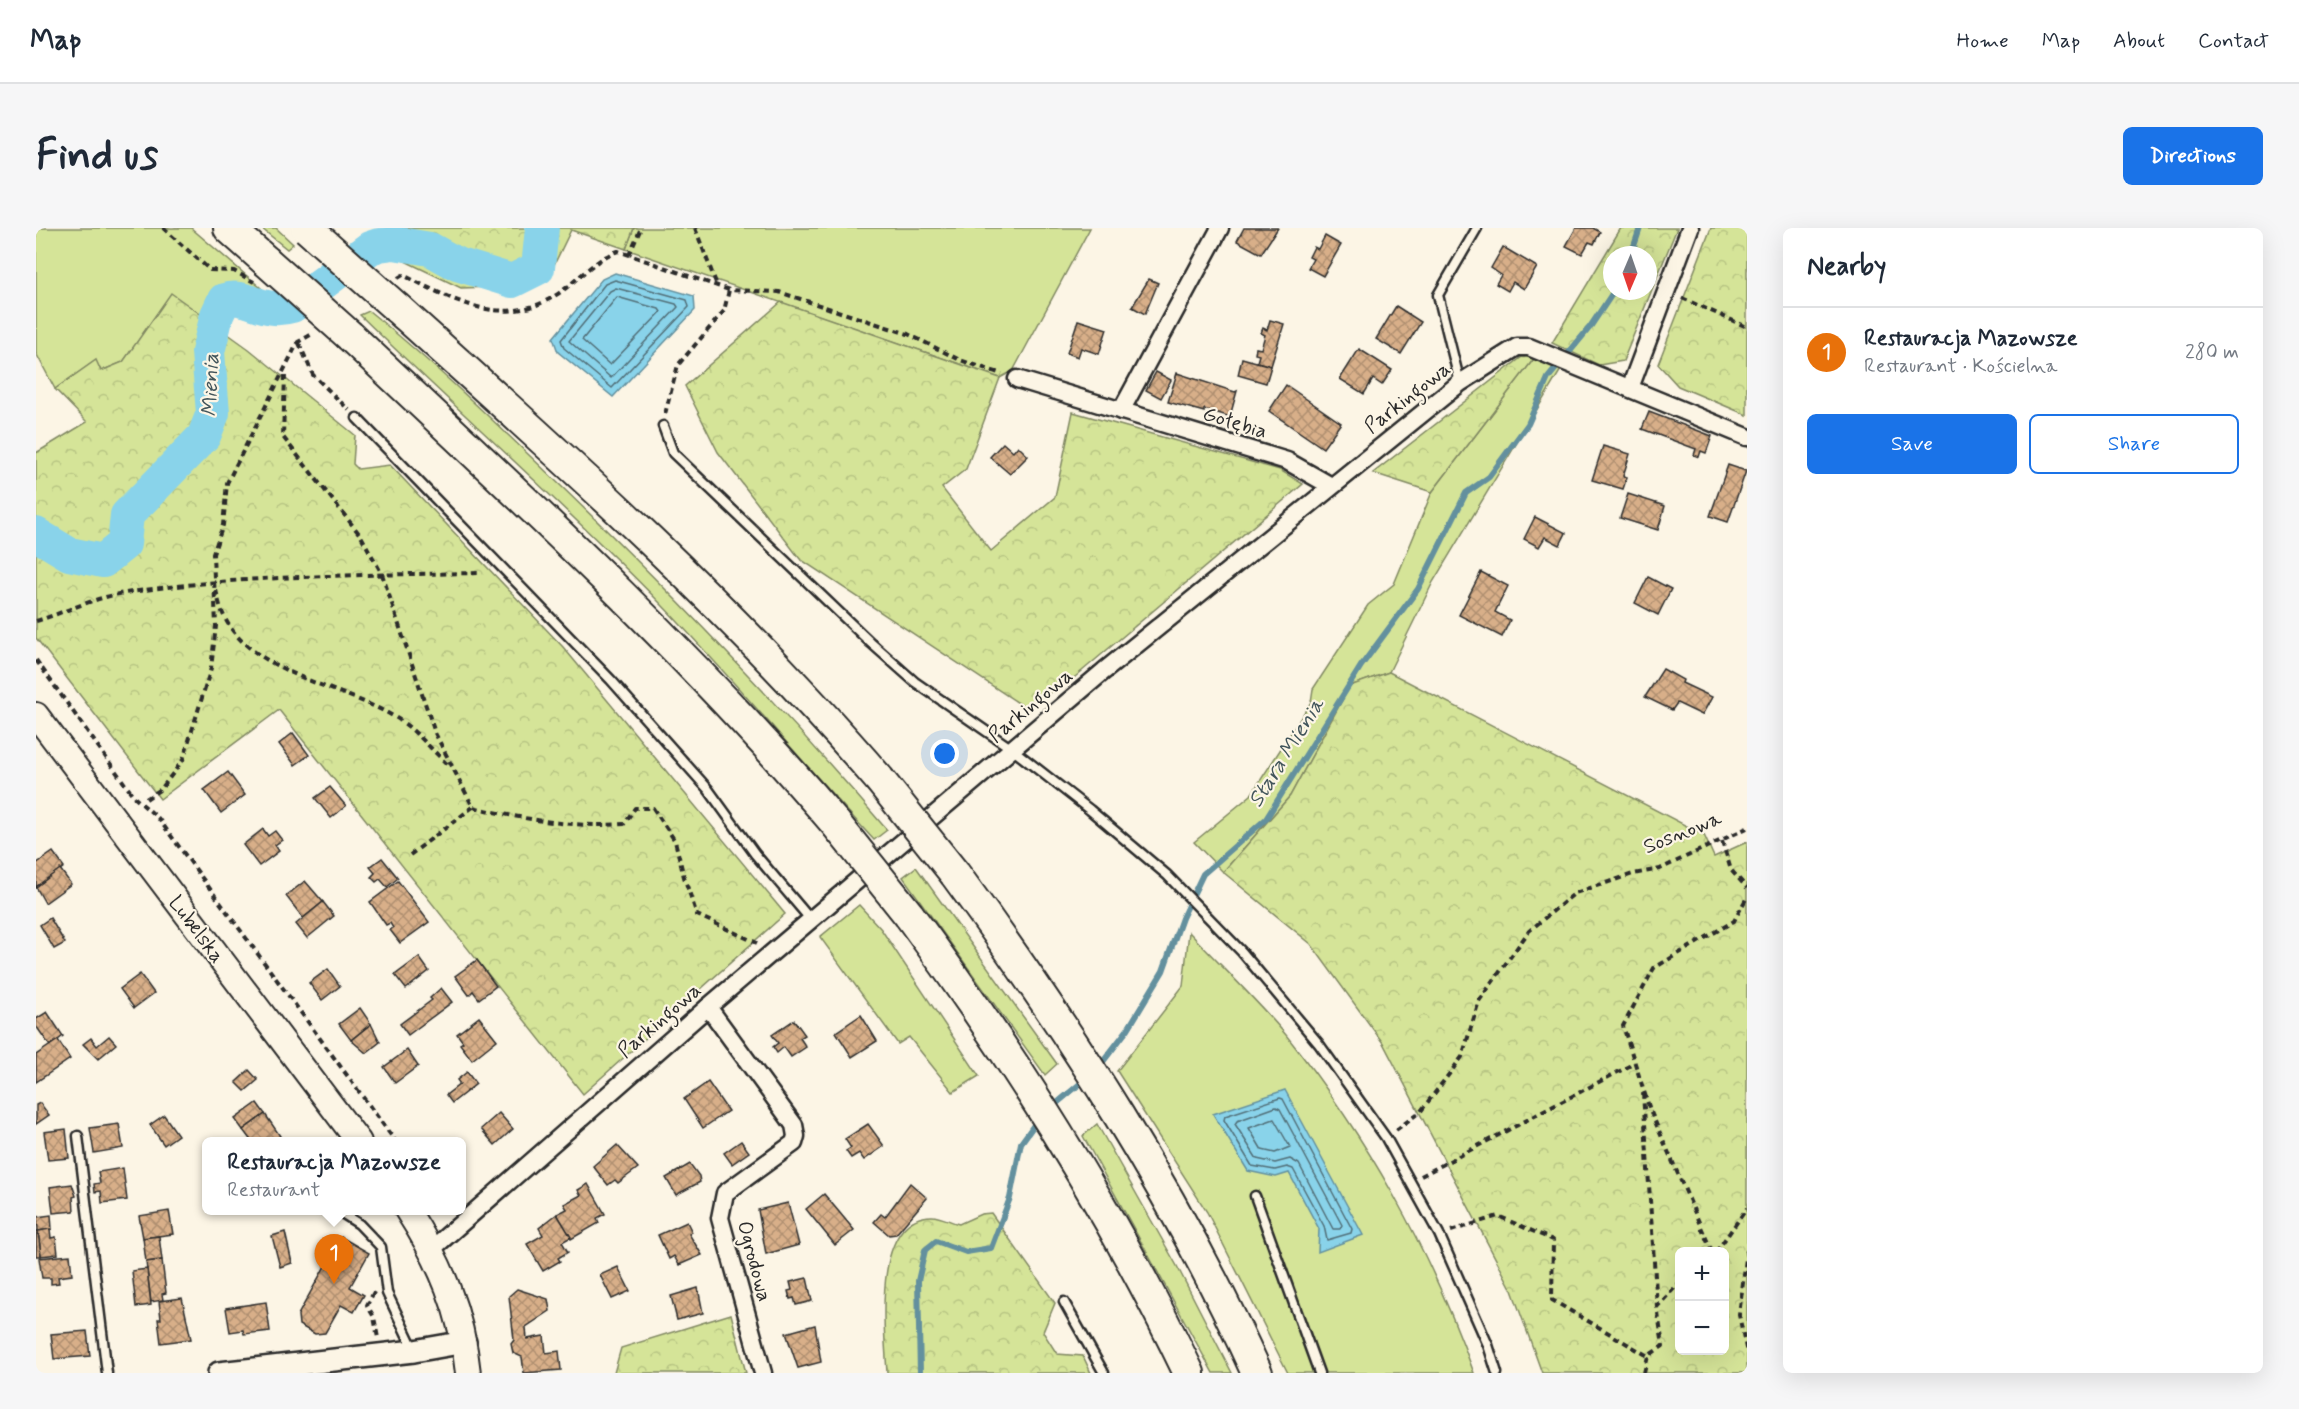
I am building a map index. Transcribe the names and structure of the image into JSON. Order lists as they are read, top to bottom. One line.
{"streets":{"main road":["Lubelska"],"street":["Parkingowa","Gołębia","Ogrodowa"],"path":["Sosnowa"]},"crossings":[["Parkingowa","Gołębia"],["Parkingowa","Ogrodowa"]],"water":["Mienia","Stara Mienia"],"north":"bottom","page":{"header":"Map","nav":["Home","Map","About","Contact"],"buttons":["Directions",["Save","Share"]],"title":"Find us","heading":"Nearby","list":[{"mark":"1","name":"Restauracja Mazowsze","note":"Restaurant · Kościelna","value":"280 m"}],"popup":["Restauracja Mazowsze","Restaurant"],"pins":"1","map_buttons":["+","−"]}}
